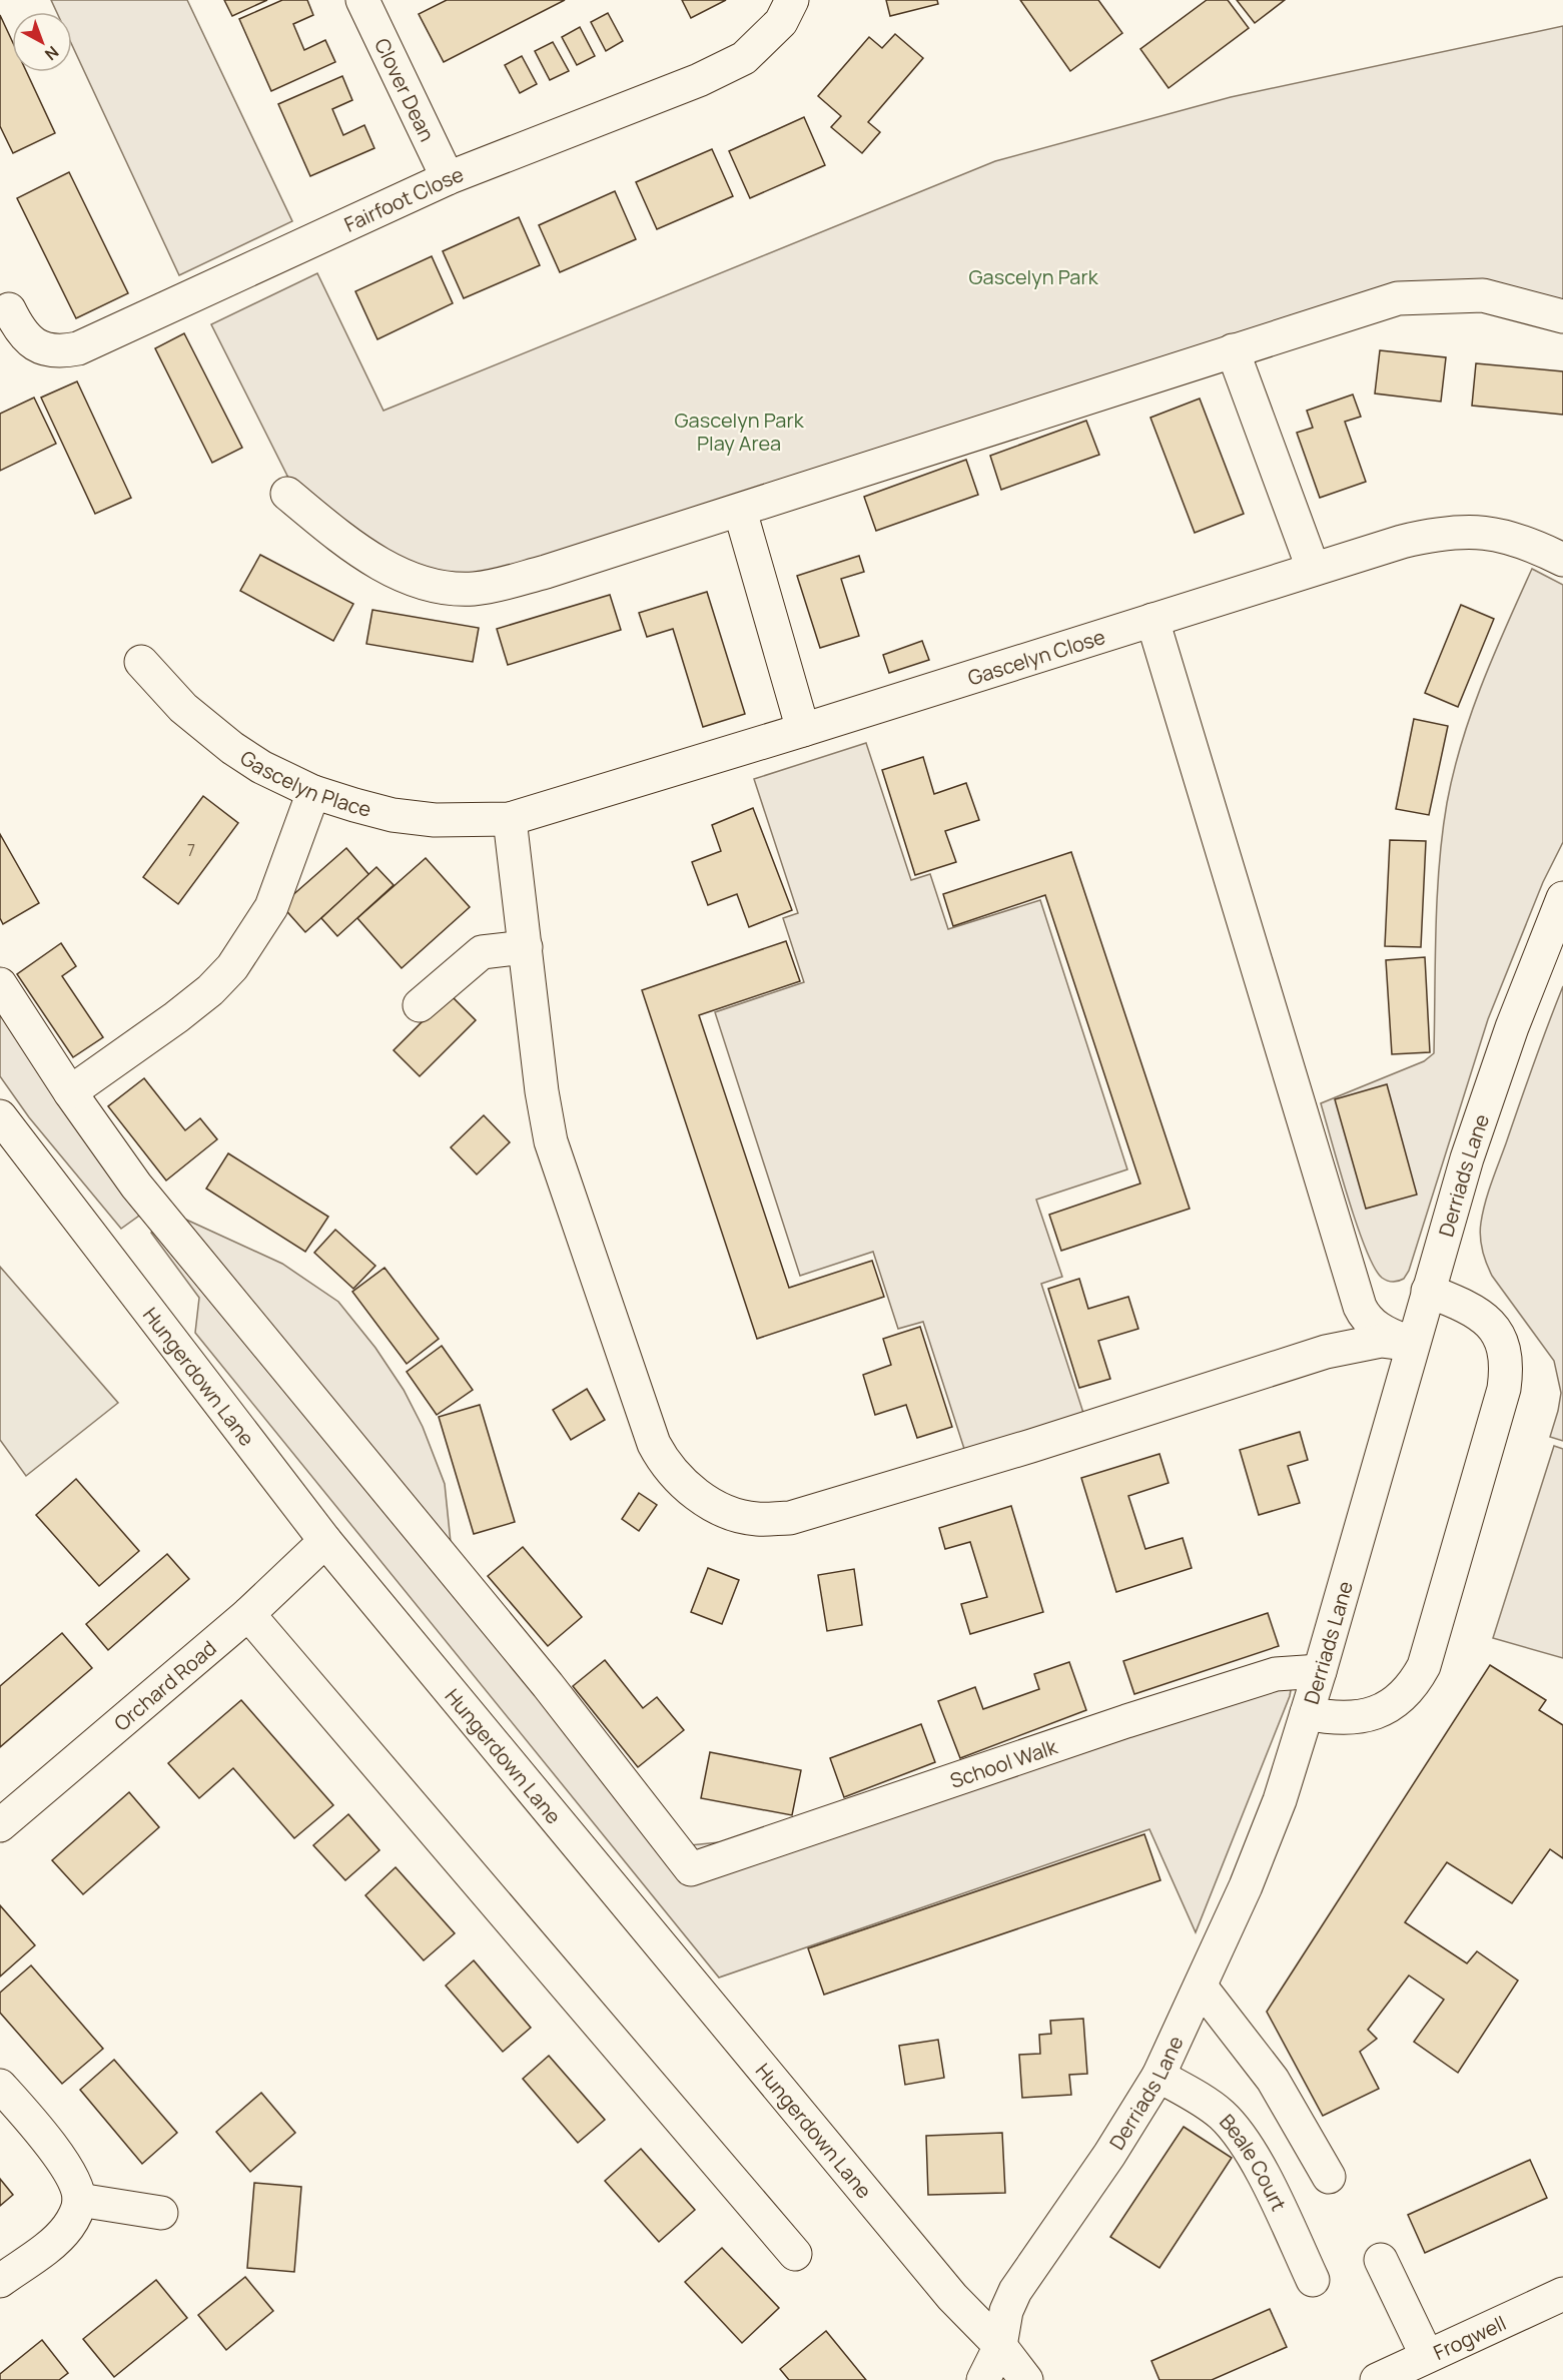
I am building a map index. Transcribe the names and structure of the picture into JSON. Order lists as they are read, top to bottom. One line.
{"streets":{"street":["Clover Dean","Fairfoot Close","Gascelyn Close","Gascelyn Place","Derriads Lane","Hungerdown Lane","Orchard Road","School Walk","Beale Court","Frogwell"]},"crossings":[["Clover Dean","Fairfoot Close"],["Gascelyn Close","Gascelyn Place"],["Derriads Lane","Hungerdown Lane"],["Derriads Lane","School Walk"],["Derriads Lane","Beale Court"],["Hungerdown Lane","Orchard Road"]],"parks":["Gascelyn Park","Gascelyn Park Play Area"],"house_numbers":["7"],"north":"bottom right"}
